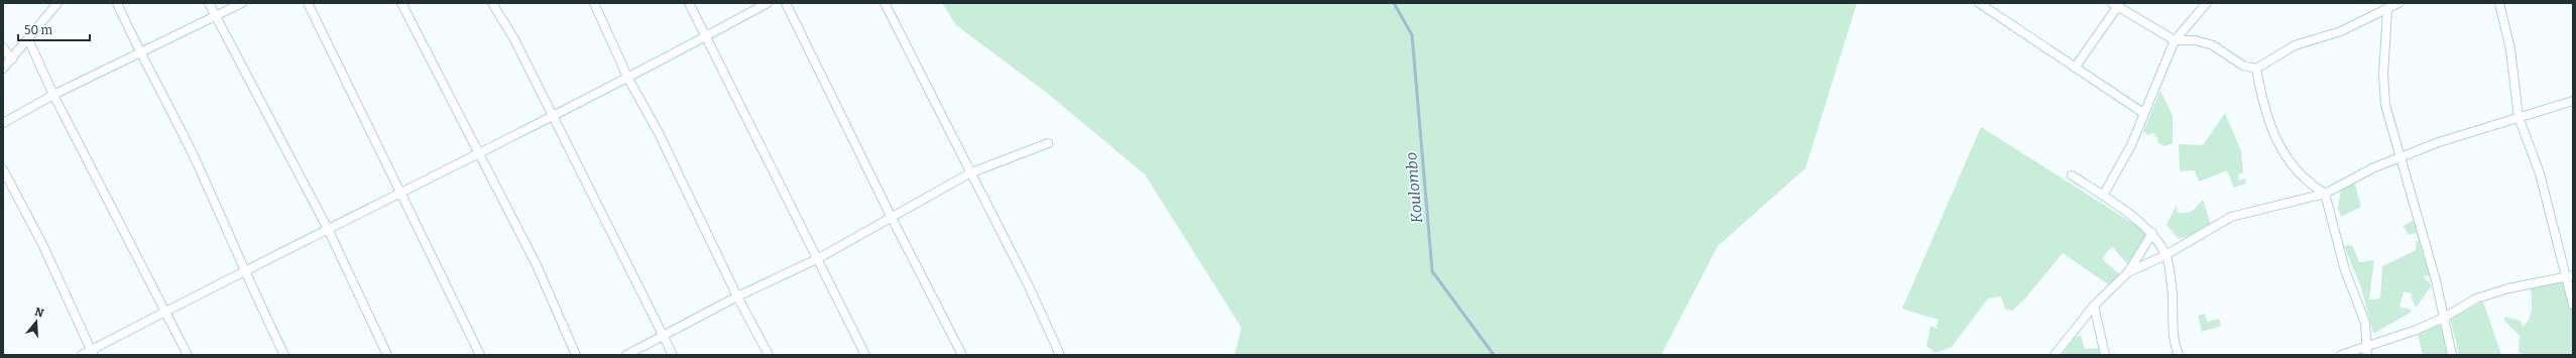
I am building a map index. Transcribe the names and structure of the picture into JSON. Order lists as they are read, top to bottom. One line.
{"water":["Koulombo"],"scale_bar":"50 m","north":"top"}
